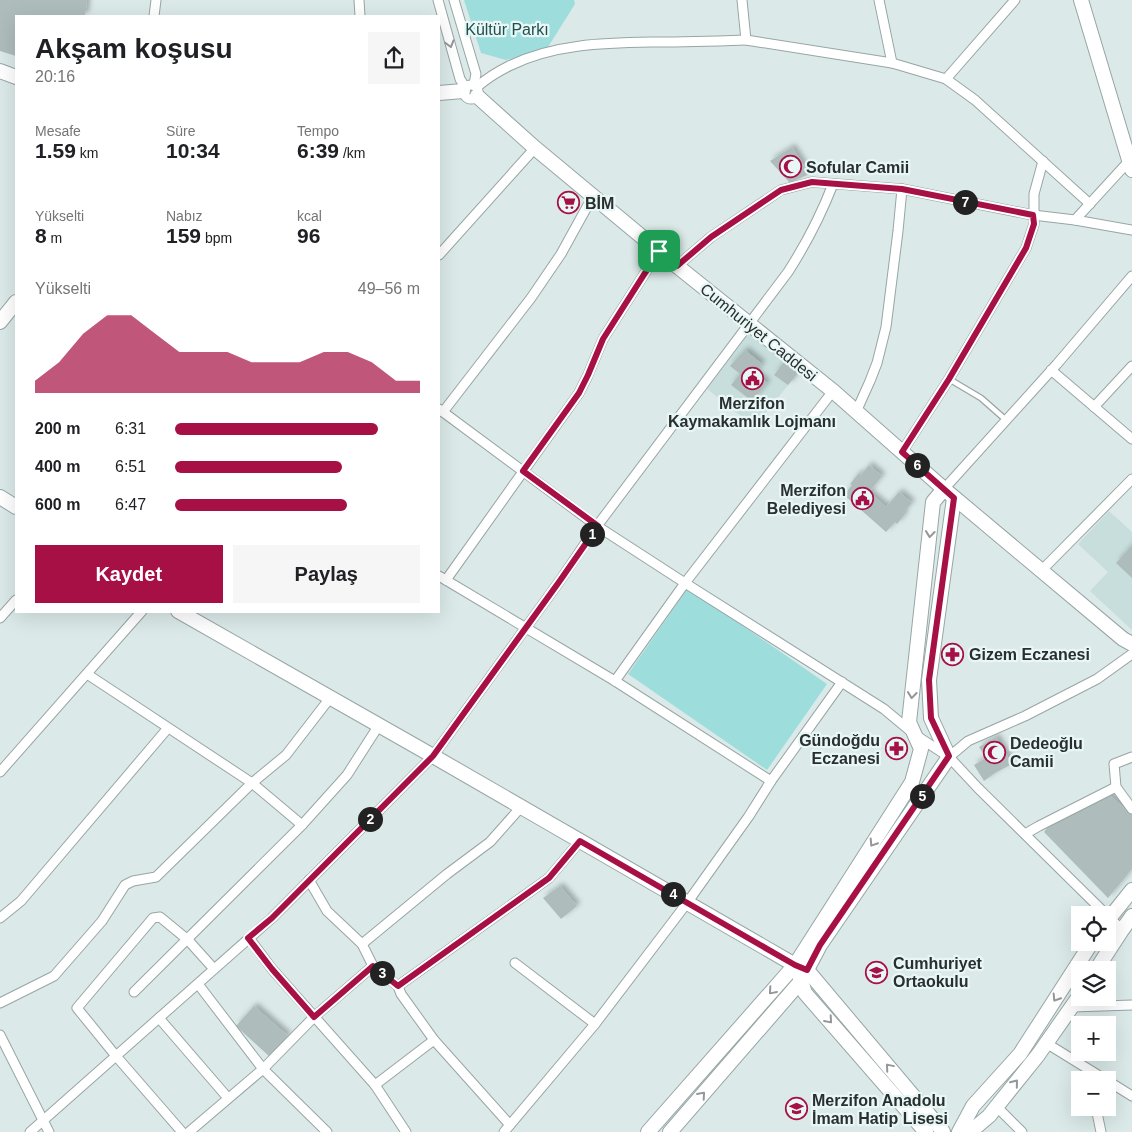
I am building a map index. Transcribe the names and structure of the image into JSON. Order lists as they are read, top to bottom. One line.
{"streets":{"street":["Cumhuriyet Caddesi"]},"parks":["Kültür Parkı"],"places":{"mosque":["Sofular Camii","Dedeoğlu Camii"],"supermarket":["BİM"],"public building":["Merzifon Kaymakamlık Lojmanı","Merzifon Belediyesi"],"pharmacy":["Gizem Eczanesi","Gündoğdu Eczanesi"],"school or university":["Cumhuriyet Ortaokulu","Merzifon Anadolu İmam Hatip Lisesi"]},"page":{"heading":["Akşam koşusu","20:16"],"stats":[["Mesafe","1.59 km"],["Süre","10:34"],["Tempo","6:39 /km"],["Yükselti","8 m"],["Nabız","159 bpm"],["kcal","96"]],"pins":["7","6","1","5","2","4","3"],"chart":["Yükselti","49–56 m"],"list":[{"name":"200 m","note":"6:31"},{"name":"400 m","note":"6:51"},{"name":"600 m","note":"6:47"}],"buttons":["Kaydet","Paylaş"],"map_buttons":["+","−"]}}
